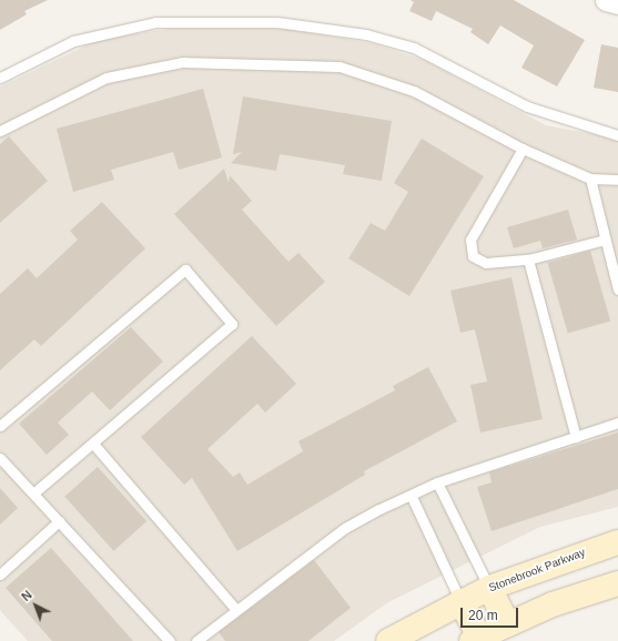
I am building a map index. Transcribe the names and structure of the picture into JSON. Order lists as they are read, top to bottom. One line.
{"streets":{"main road":["Stonebrook Parkway"]},"scale_bar":"20 m","north":"top left"}
